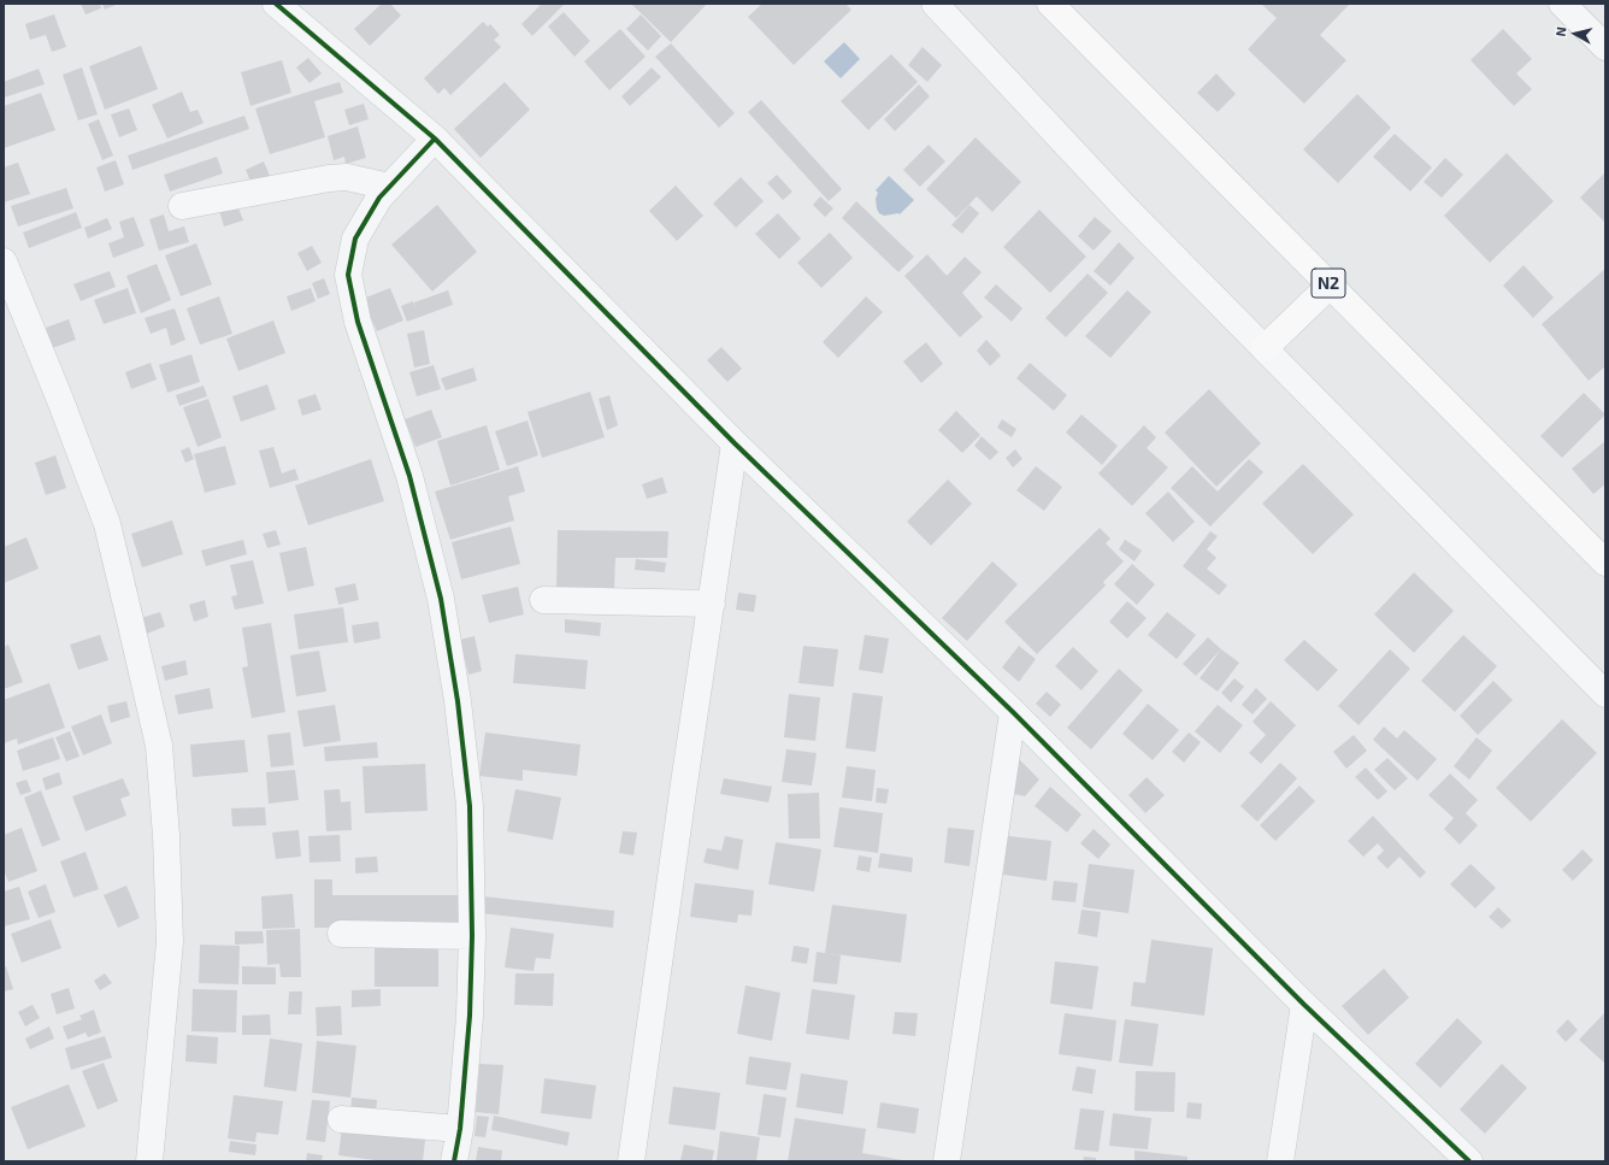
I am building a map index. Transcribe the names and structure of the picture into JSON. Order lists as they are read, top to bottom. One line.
{"streets":{"main road":["N2"]},"north":"left"}
